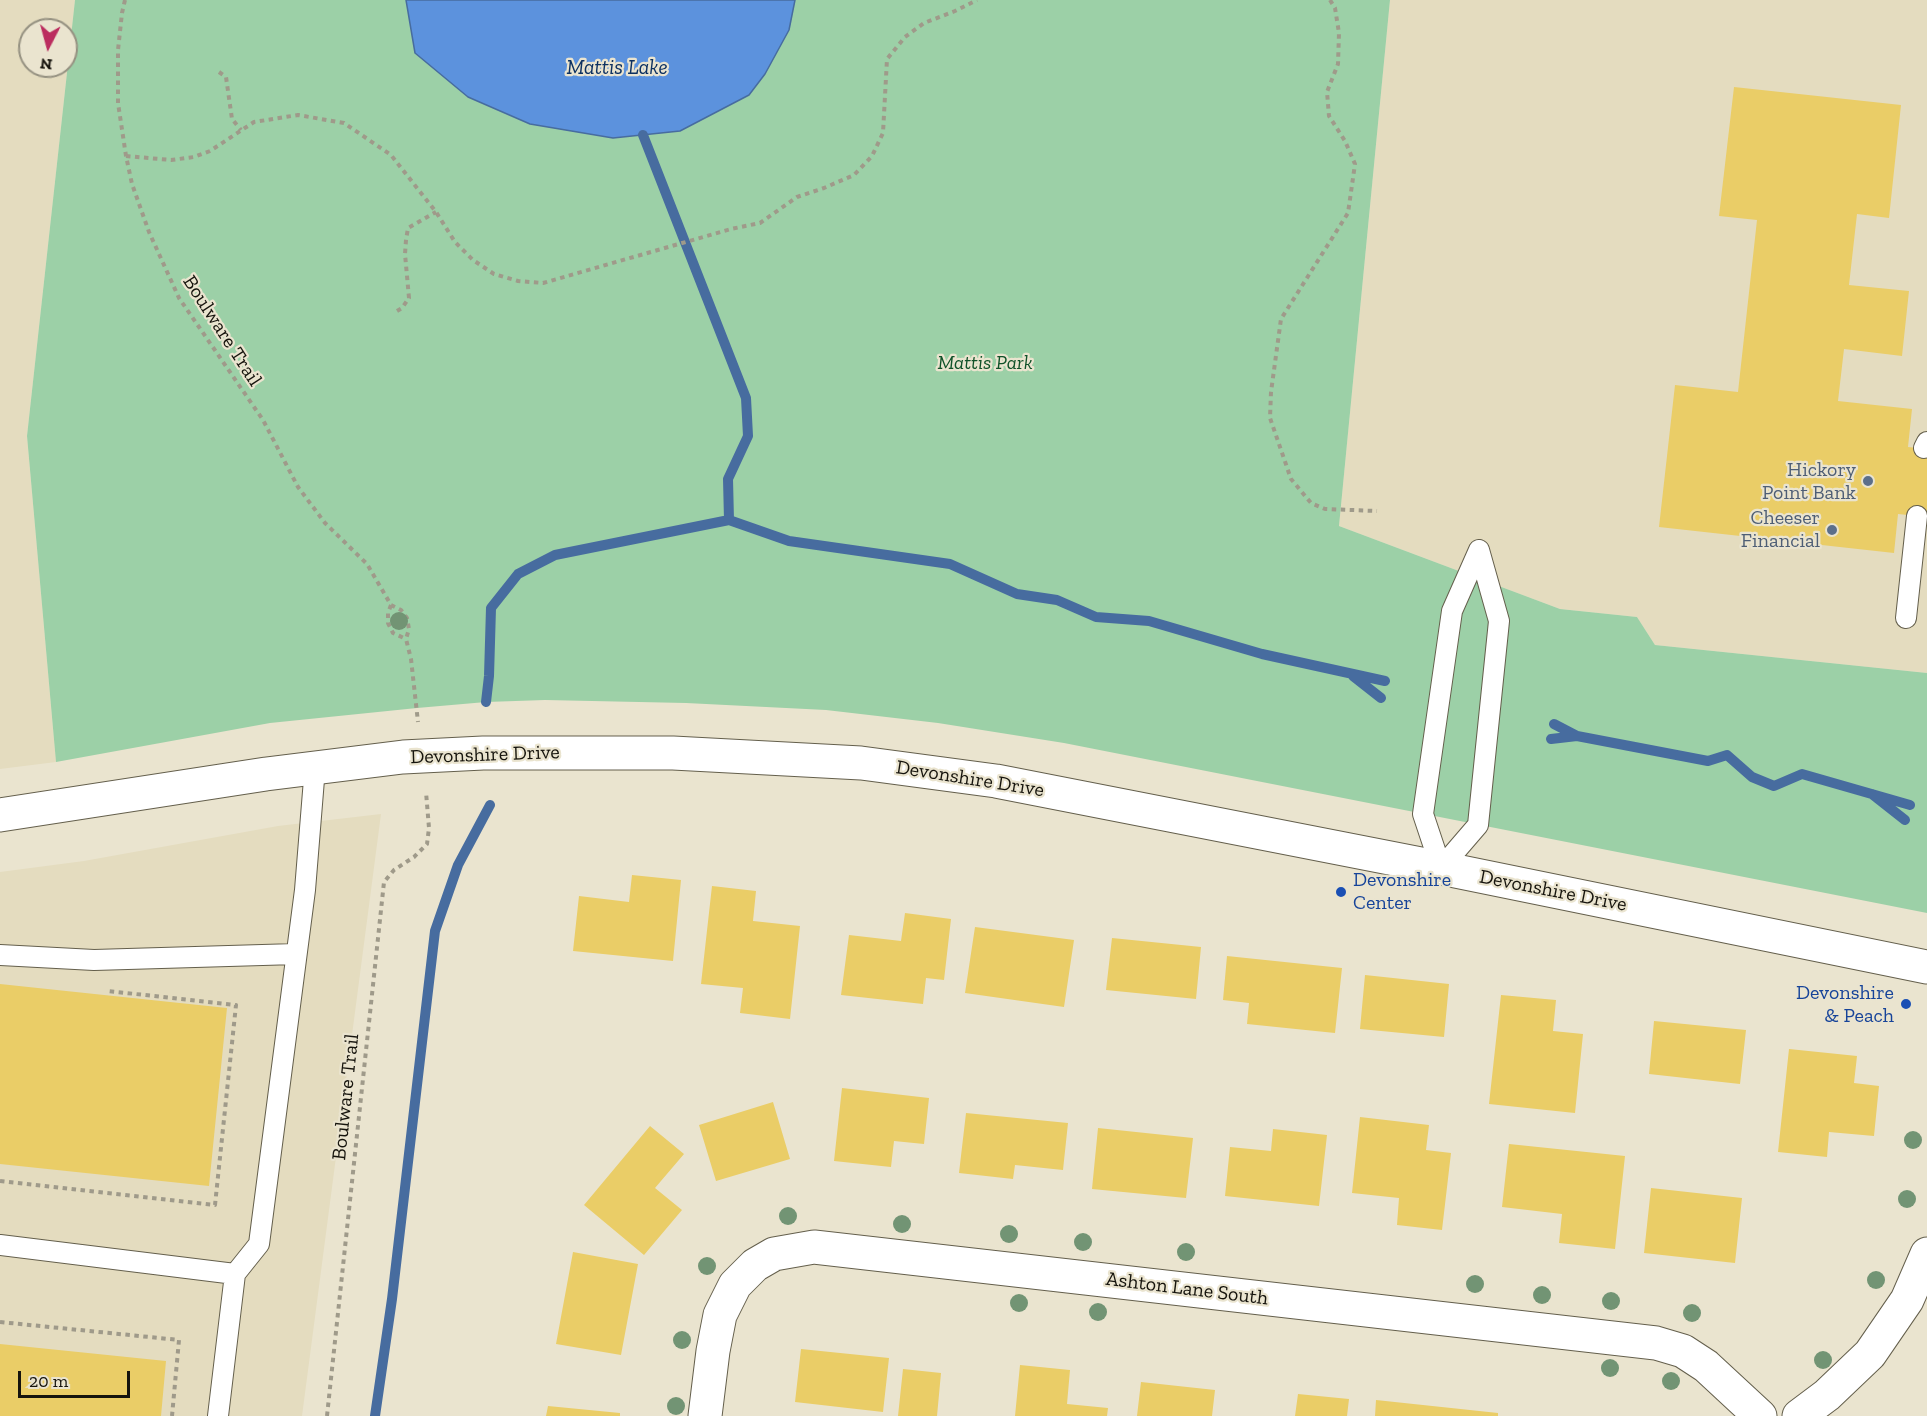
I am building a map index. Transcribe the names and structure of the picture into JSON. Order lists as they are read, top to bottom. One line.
{"streets":{"street":["Devonshire Drive","Ashton Lane South"],"path":["Boulware Trail"]},"water":["Mattis Lake"],"parks":["Mattis Park"],"places":["Hickory Point Bank","Cheeser Financial","Devonshire Center","Devonshire & Peach"],"scale_bar":"20 m","north":"bottom"}
